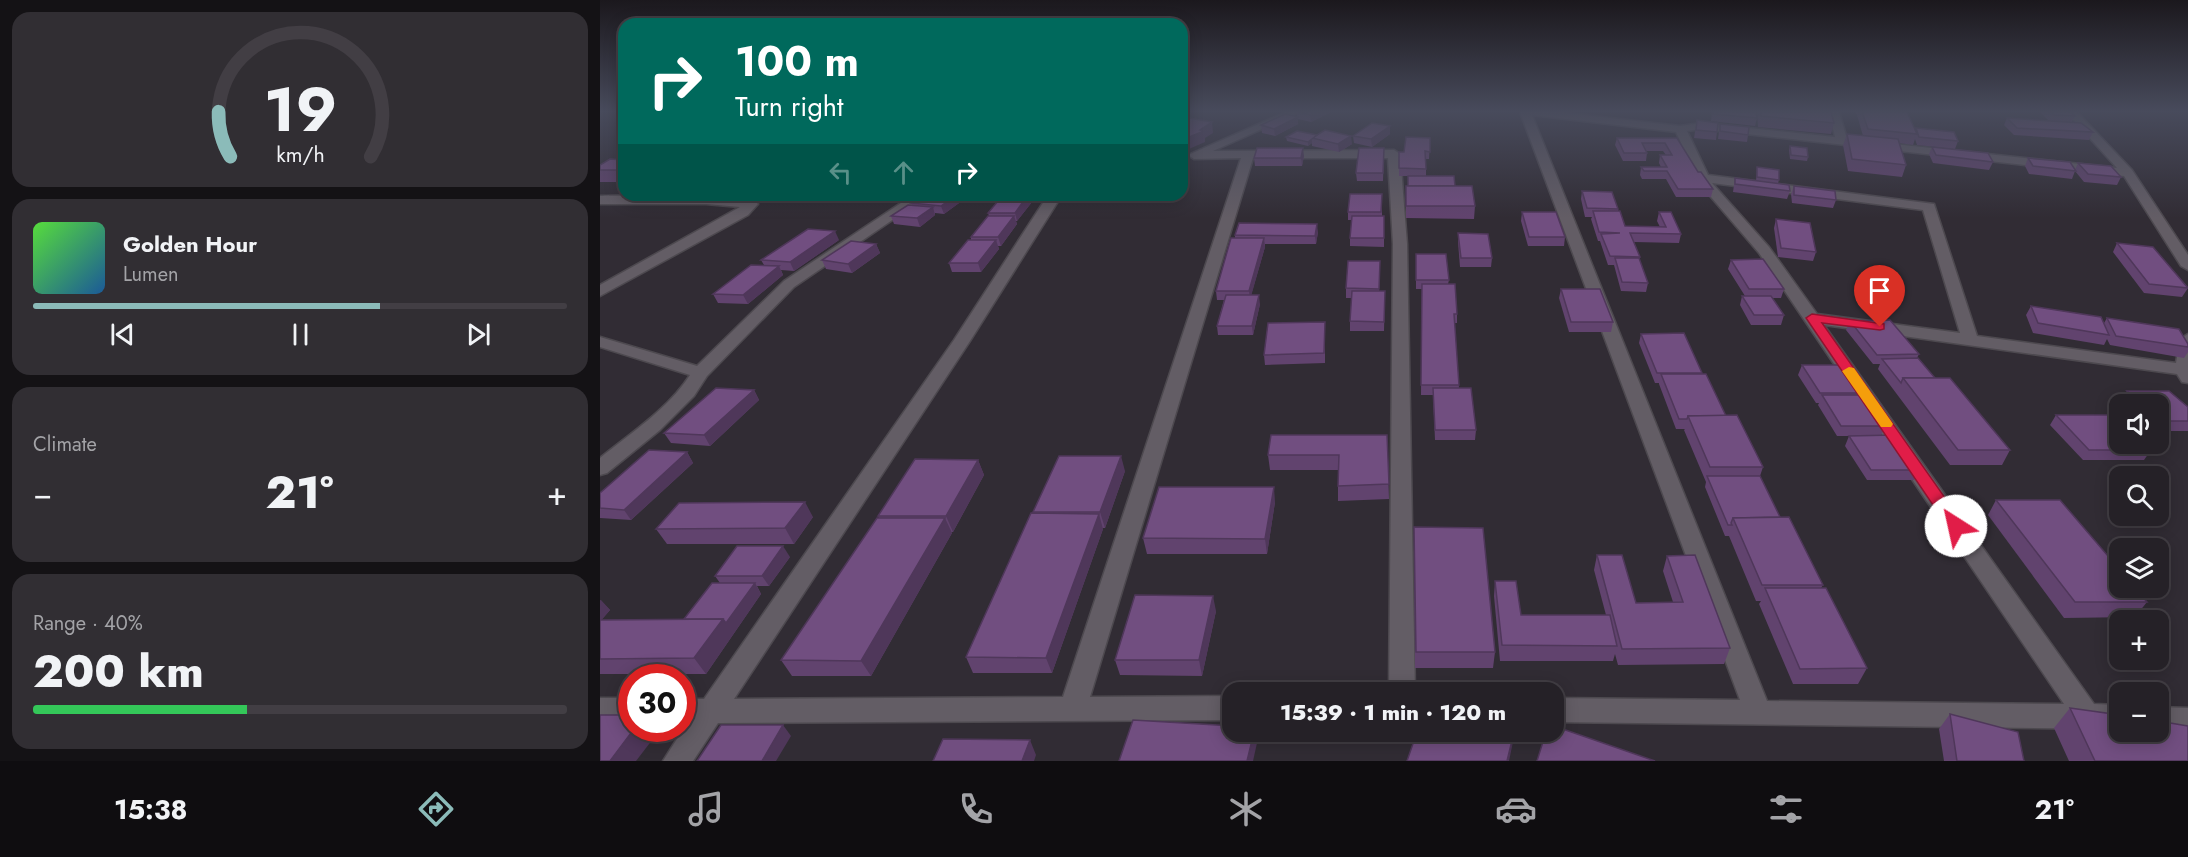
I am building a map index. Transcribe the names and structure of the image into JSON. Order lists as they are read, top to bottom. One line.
{"page":{"turn":["100 m","Turn right"],"song":["Golden Hour","Lumen"],"tile":["Climate",["Range · 40%","200 km"]],"map_buttons":["+","−"],"heat":["−","21°","+"],"limit":"30","trip":"15:39 · 1 min · 120 m","tabs":["15:38","21°"],"gauge":["19","km/h"]}}
